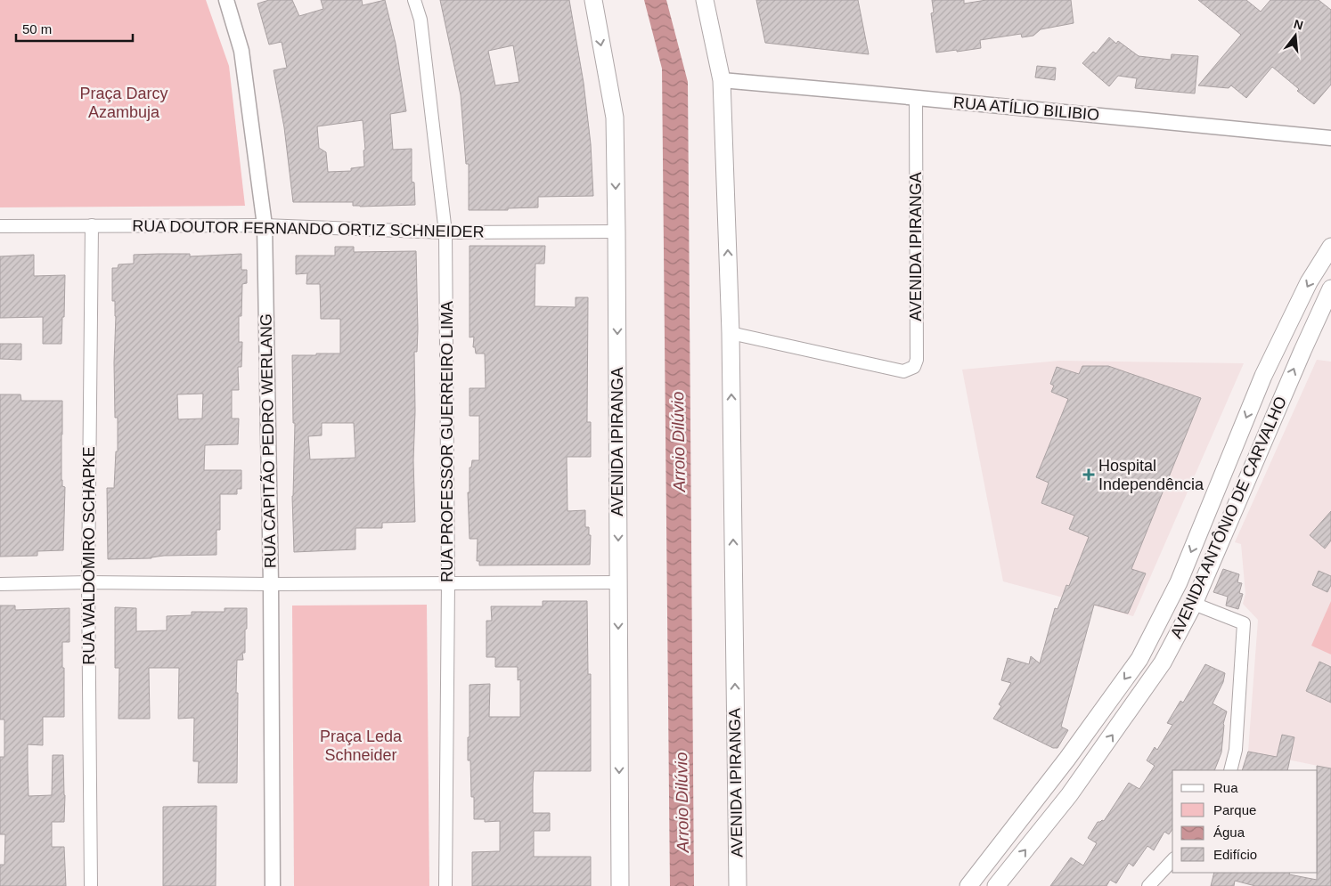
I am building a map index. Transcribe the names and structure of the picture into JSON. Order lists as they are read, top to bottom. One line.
{"streets":{"main road":["AVENIDA IPIRANGA","AVENIDA ANTÔNIO DE CARVALHO"],"street":["RUA ATÍLIO BILIBIO","RUA DOUTOR FERNANDO ORTIZ SCHNEIDER","RUA CAPITÃO PEDRO WERLANG","RUA PROFESSOR GUERREIRO LIMA","RUA WALDOMIRO SCHAPKE"]},"crossings":[["RUA ATÍLIO BILIBIO","AVENIDA IPIRANGA"],["RUA DOUTOR FERNANDO ORTIZ SCHNEIDER","AVENIDA IPIRANGA"],["RUA DOUTOR FERNANDO ORTIZ SCHNEIDER","RUA CAPITÃO PEDRO WERLANG"],["RUA DOUTOR FERNANDO ORTIZ SCHNEIDER","RUA PROFESSOR GUERREIRO LIMA"],["RUA DOUTOR FERNANDO ORTIZ SCHNEIDER","RUA WALDOMIRO SCHAPKE"]],"water":["Arroio Dilúvio"],"parks":["Praça Darcy Azambuja","Praça Leda Schneider"],"places":{"health":["Hospital Independência"]},"legend":["Rua","Parque","Água","Edifício"],"scale_bar":"50 m","north":"top"}
